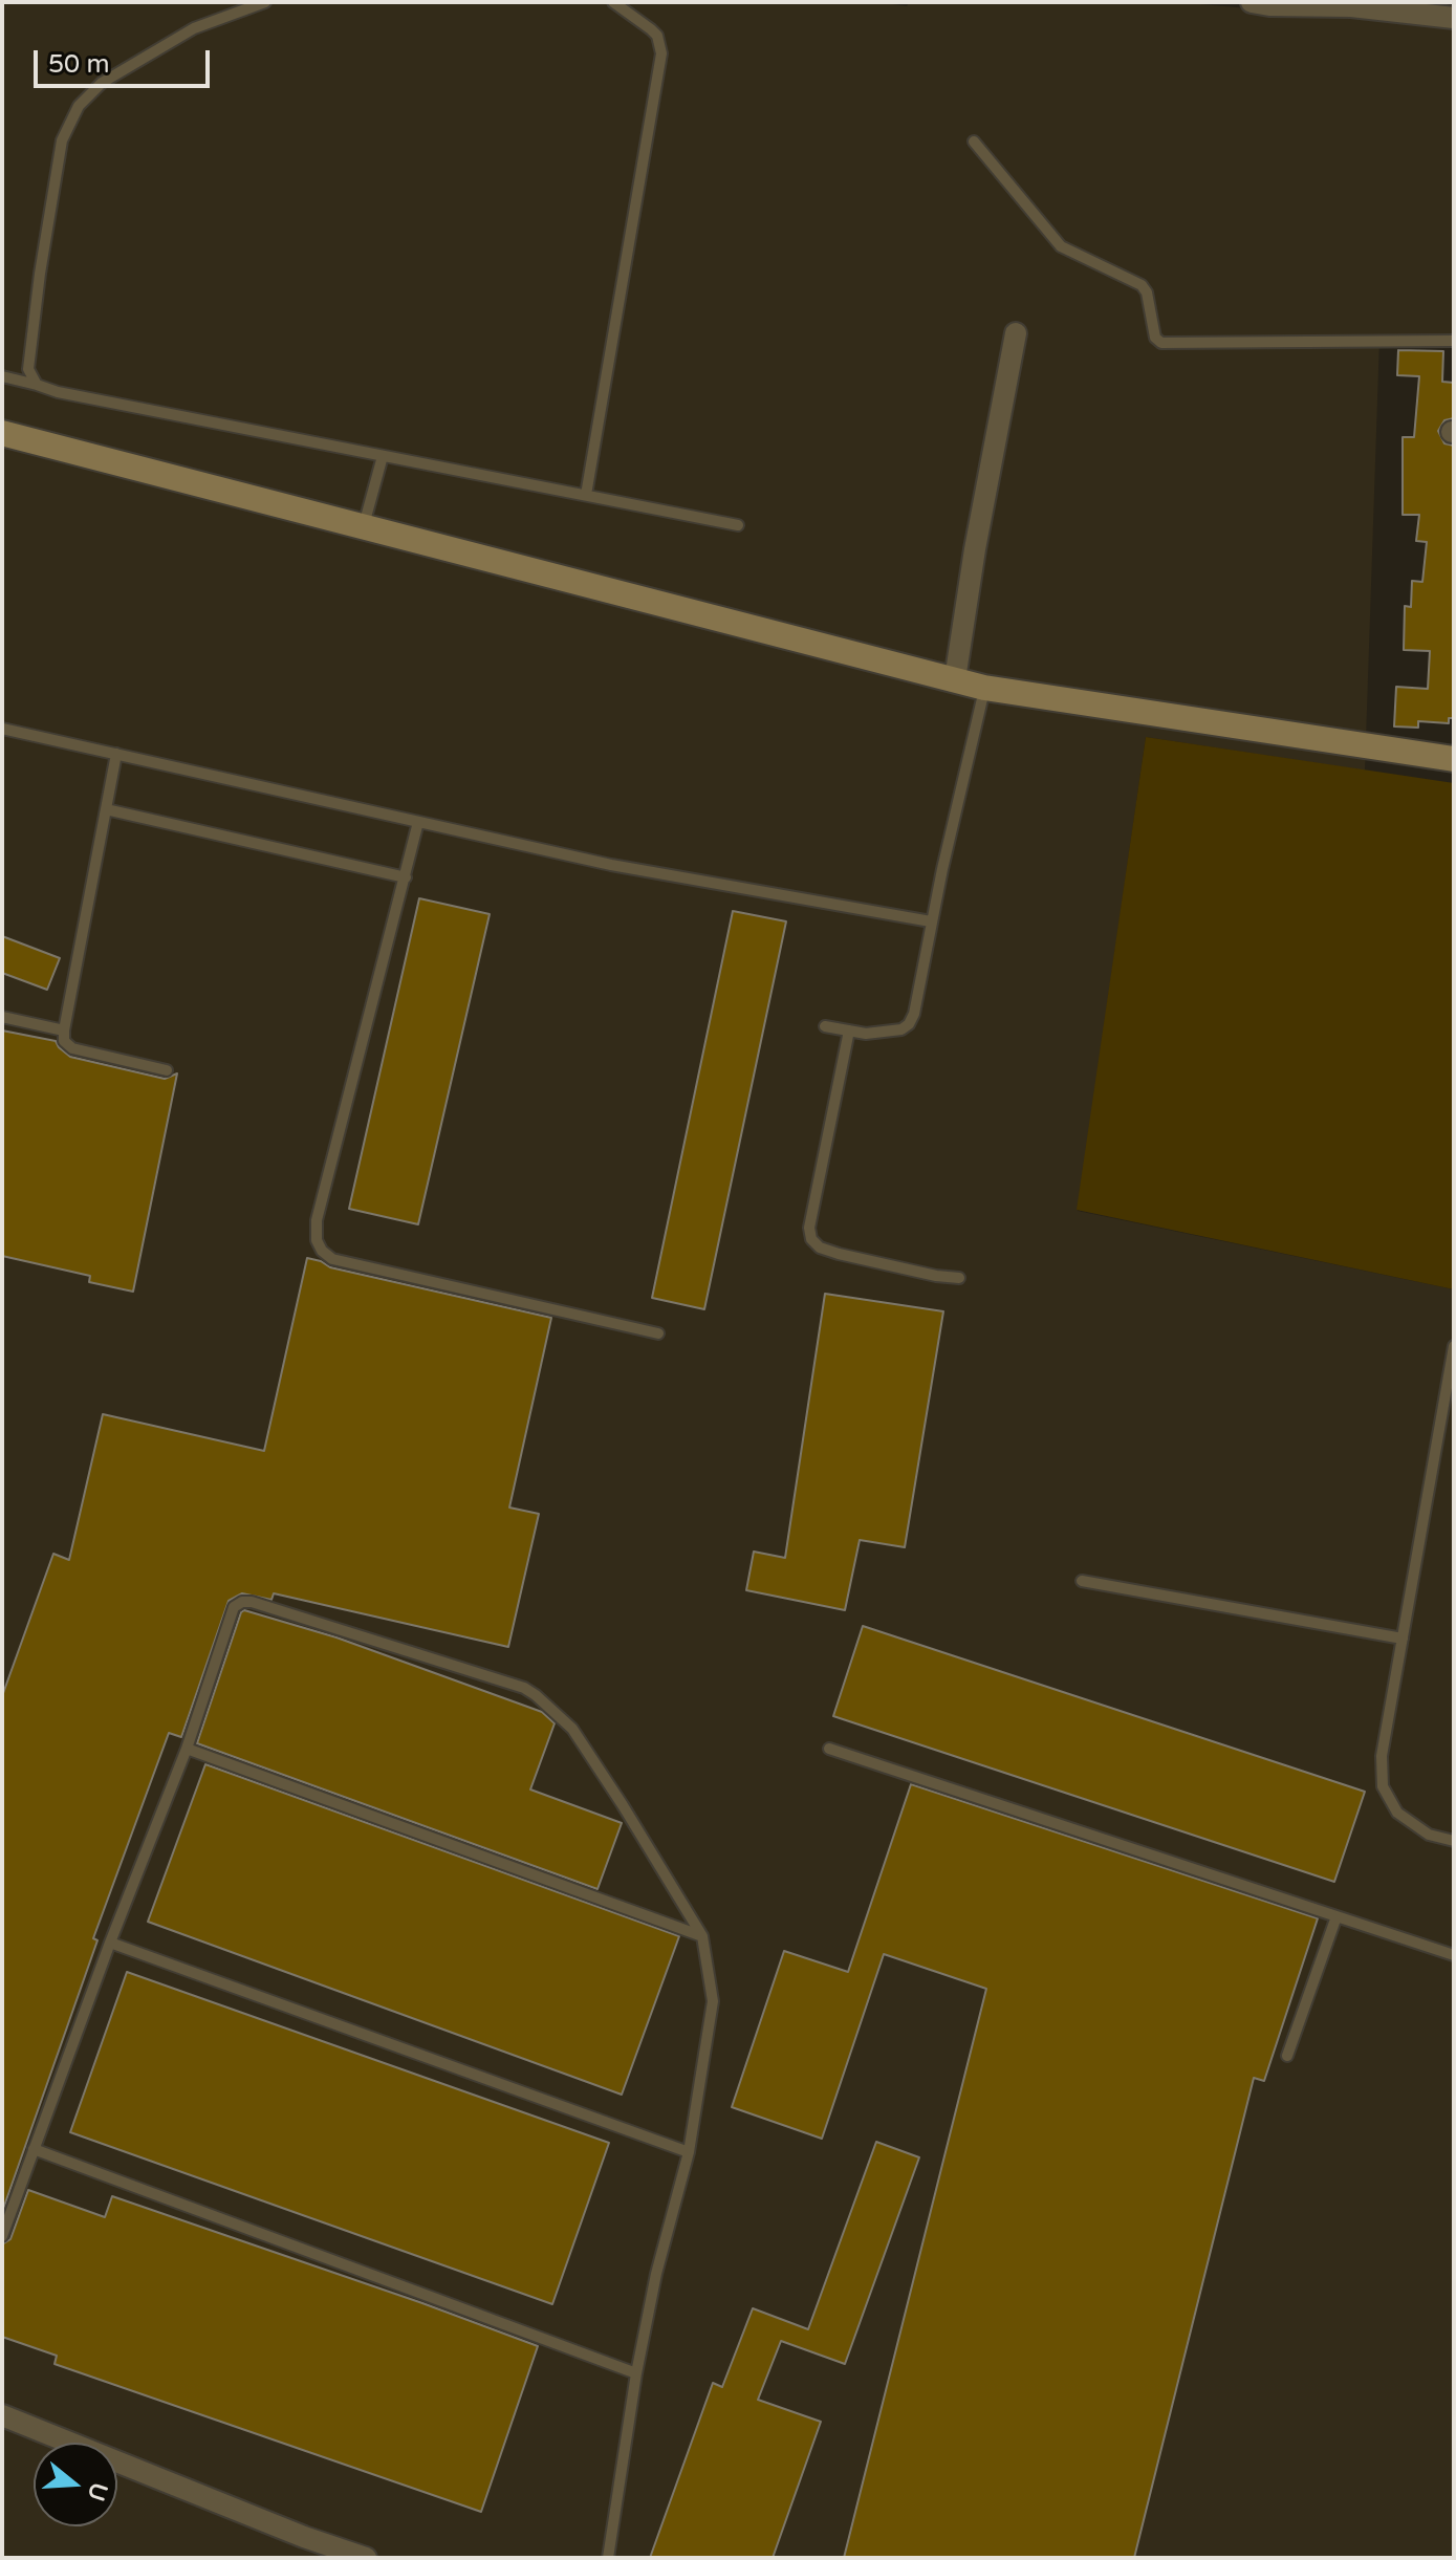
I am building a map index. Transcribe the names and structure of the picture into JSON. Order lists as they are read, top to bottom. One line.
{"scale_bar":"50 m","north":"right"}
